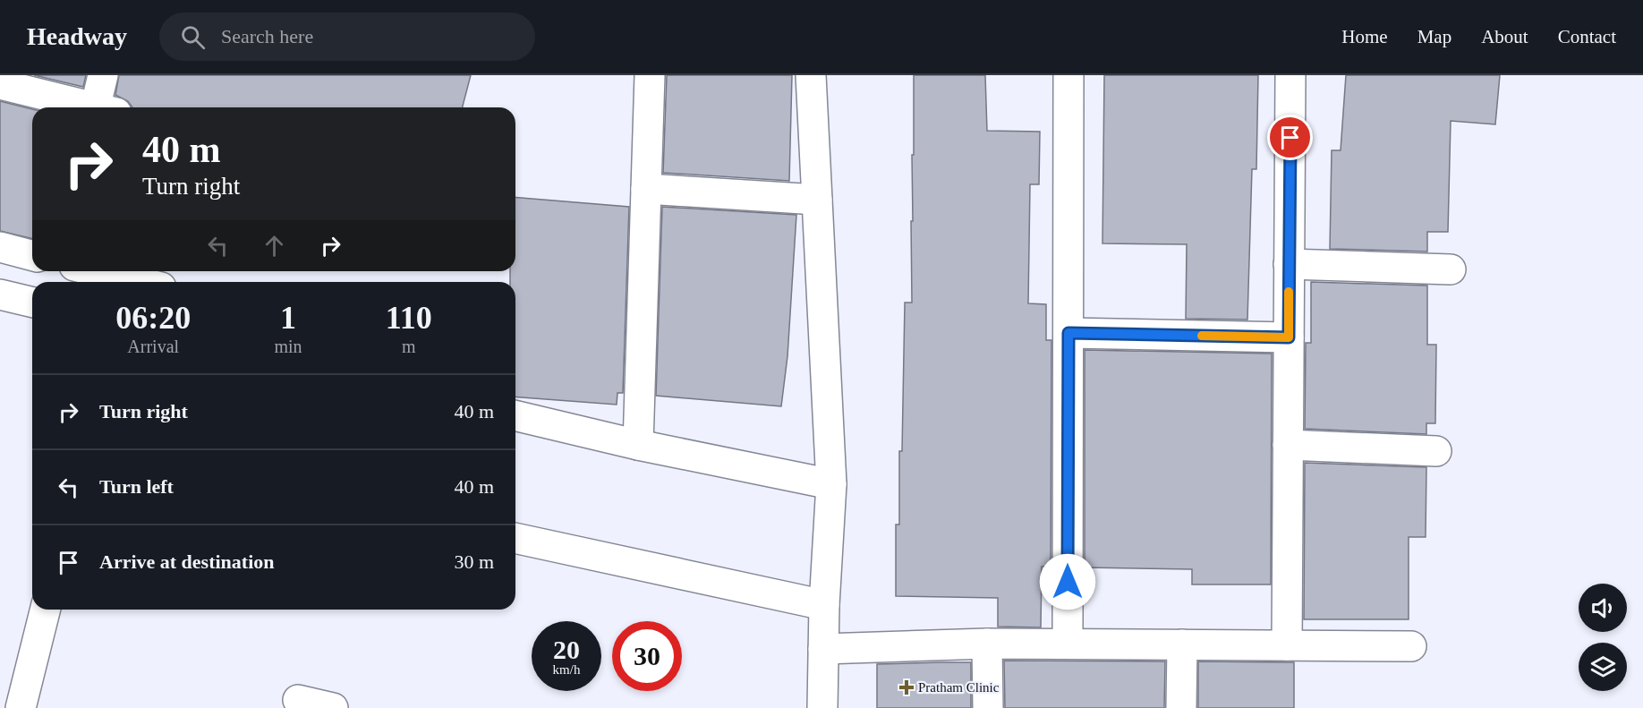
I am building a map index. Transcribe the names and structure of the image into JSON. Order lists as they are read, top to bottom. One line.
{"places":{"health":["Pratham Clinic"]},"page":{"header":"Headway","search":"Search here","nav":["Home","Map","About","Contact"],"turn":["40 m","Turn right"],"eta":["06:20","Arrival","1","min","110","m"],"list":[{"name":"Turn right","value":"40 m"},{"name":"Turn left","value":"40 m"},{"name":"Arrive at destination","value":"30 m"}],"speed":"20 km/h","limit":"30"}}
